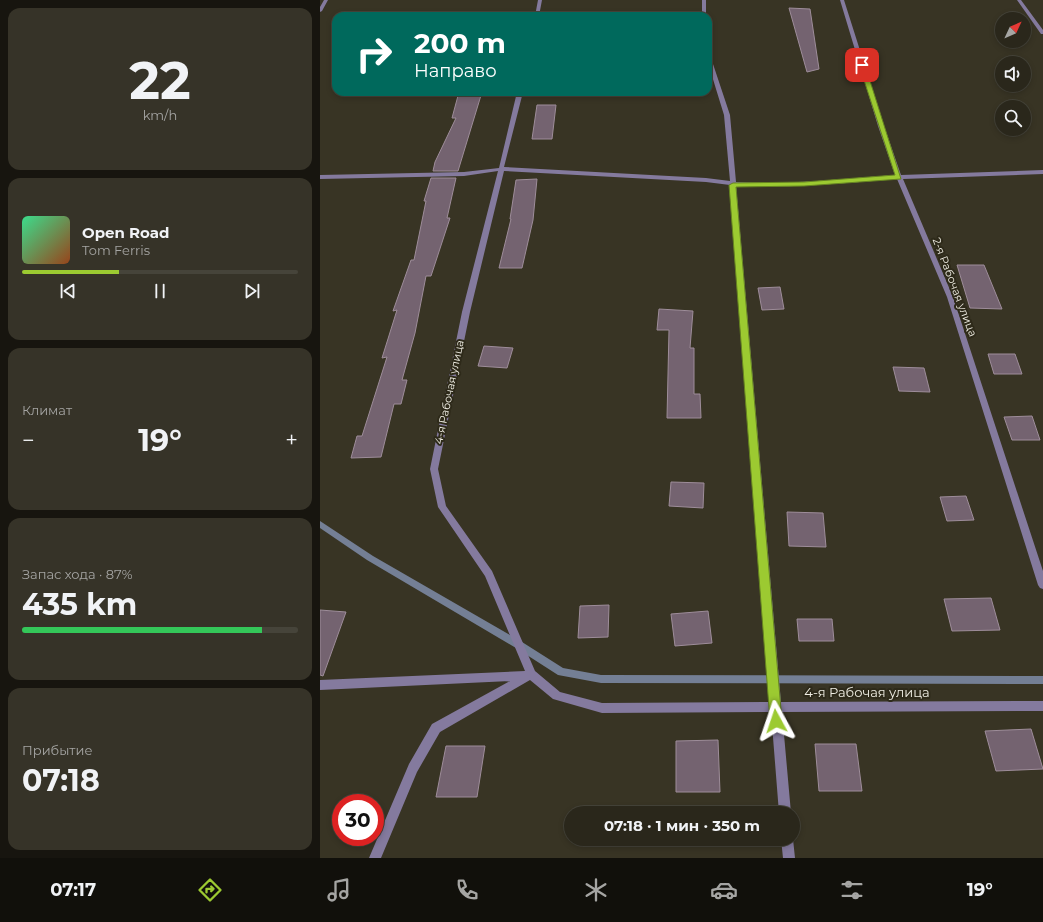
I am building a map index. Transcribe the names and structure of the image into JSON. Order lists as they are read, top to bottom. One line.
{"streets":{"street":["2-я Рабочая улица","4-я Рабочая улица"]},"north":"top right","page":{"tile":[["22","km/h"],"Климат",["Запас хода · 87%","435 km"],["Прибытие","07:18"]],"turn":["200 m","Направо"],"song":["Open Road","Tom Ferris"],"heat":["−","19°","+"],"limit":"30","trip":"07:18 · 1 мин · 350 m","tabs":["07:17","19°"]}}
